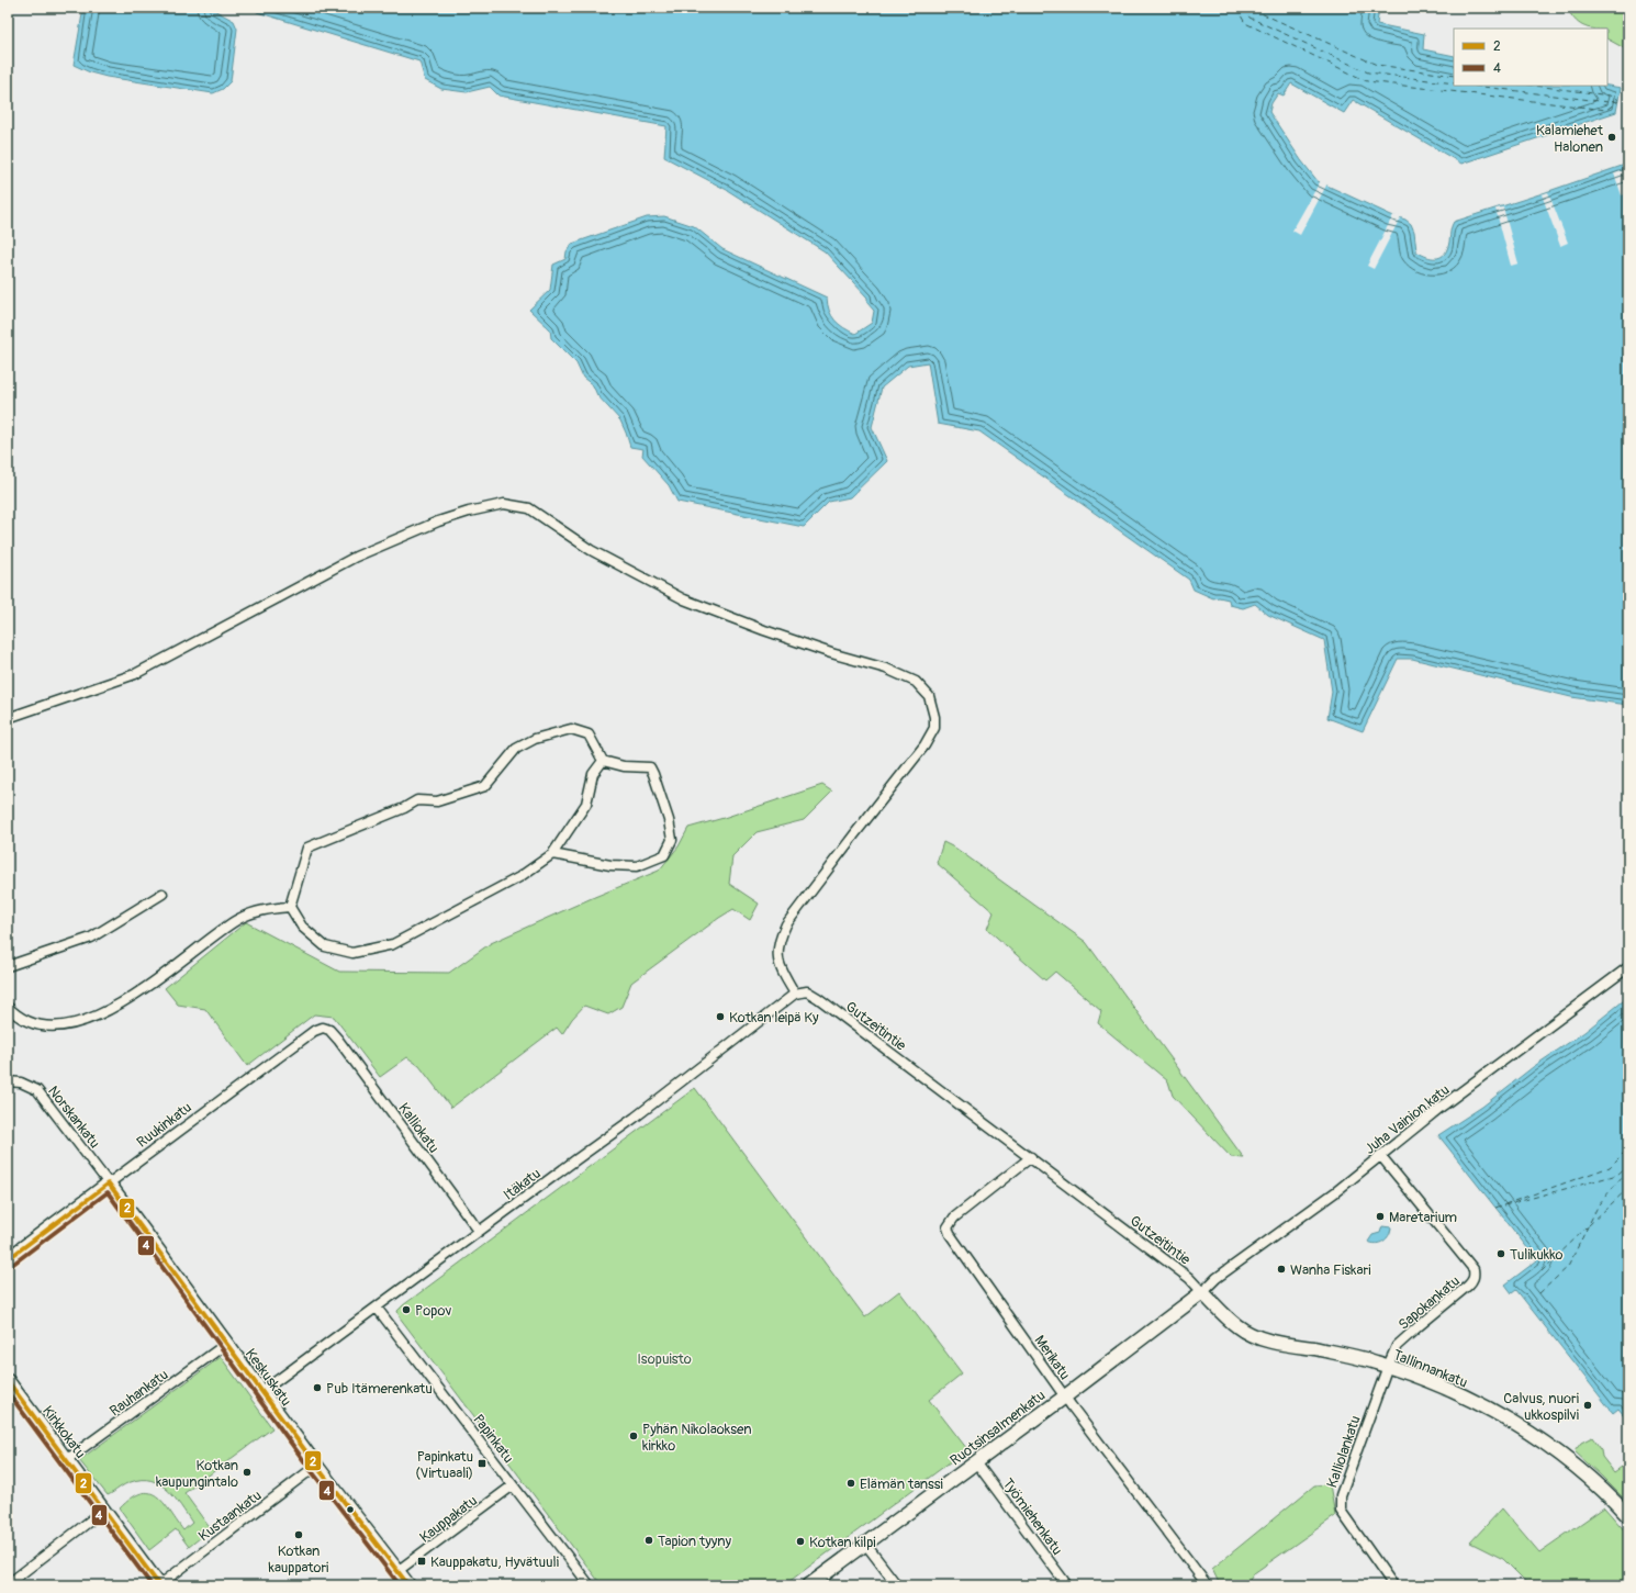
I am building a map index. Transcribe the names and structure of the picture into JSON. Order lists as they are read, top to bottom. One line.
{"streets":{"street":["Gutzeitintie","Norskankatu","Juha Vainion katu","Ruukinkatu","Kalliokatu","Itäkatu","Sapokankatu","Merikatu","Tallinnankatu","Keskuskatu","Rauhankatu","Ruotsinsalmenkatu","Kirkkokatu","Papinkatu","Kalliolankatu","Kustaankatu","Työmiehenkatu","Kauppakatu"]},"crossings":[["Gutzeitintie","Juha Vainion katu"],["Gutzeitintie","Itäkatu"],["Gutzeitintie","Merikatu"],["Gutzeitintie","Tallinnankatu"],["Gutzeitintie","Ruotsinsalmenkatu"],["Norskankatu","Ruukinkatu"],["Norskankatu","Keskuskatu"],["Juha Vainion katu","Sapokankatu"],["Juha Vainion katu","Tallinnankatu"],["Juha Vainion katu","Ruotsinsalmenkatu"],["Ruukinkatu","Kalliokatu"],["Ruukinkatu","Keskuskatu"],["Kalliokatu","Itäkatu"],["Itäkatu","Keskuskatu"],["Itäkatu","Papinkatu"],["Sapokankatu","Tallinnankatu"],["Sapokankatu","Kalliolankatu"],["Merikatu","Ruotsinsalmenkatu"],["Tallinnankatu","Ruotsinsalmenkatu"],["Tallinnankatu","Kalliolankatu"],["Keskuskatu","Rauhankatu"],["Keskuskatu","Kustaankatu"],["Keskuskatu","Kauppakatu"],["Rauhankatu","Kirkkokatu"],["Ruotsinsalmenkatu","Työmiehenkatu"],["Kirkkokatu","Kustaankatu"],["Papinkatu","Kauppakatu"]],"parks":["Isopuisto"],"places":{"other":["Kalamiehet Halonen","Kotkan leipä Ky","Maretarium","Tulikukko","Wanha Fiskari","Popov","Pub Itämerenkatu","Calvus, nuori ukkospilvi","Pyhän Nikolaoksen kirkko","Kotkan kaupungintalo","Elämän tanssi","Kotkan kauppatori","Tapion tyyny","Kotkan kilpi"],"transit":["Papinkatu (Virtuaali)","Kauppakatu, Hyvätuuli"]},"lines":["transit line 2","transit line 4"],"legend":["2","4"]}
